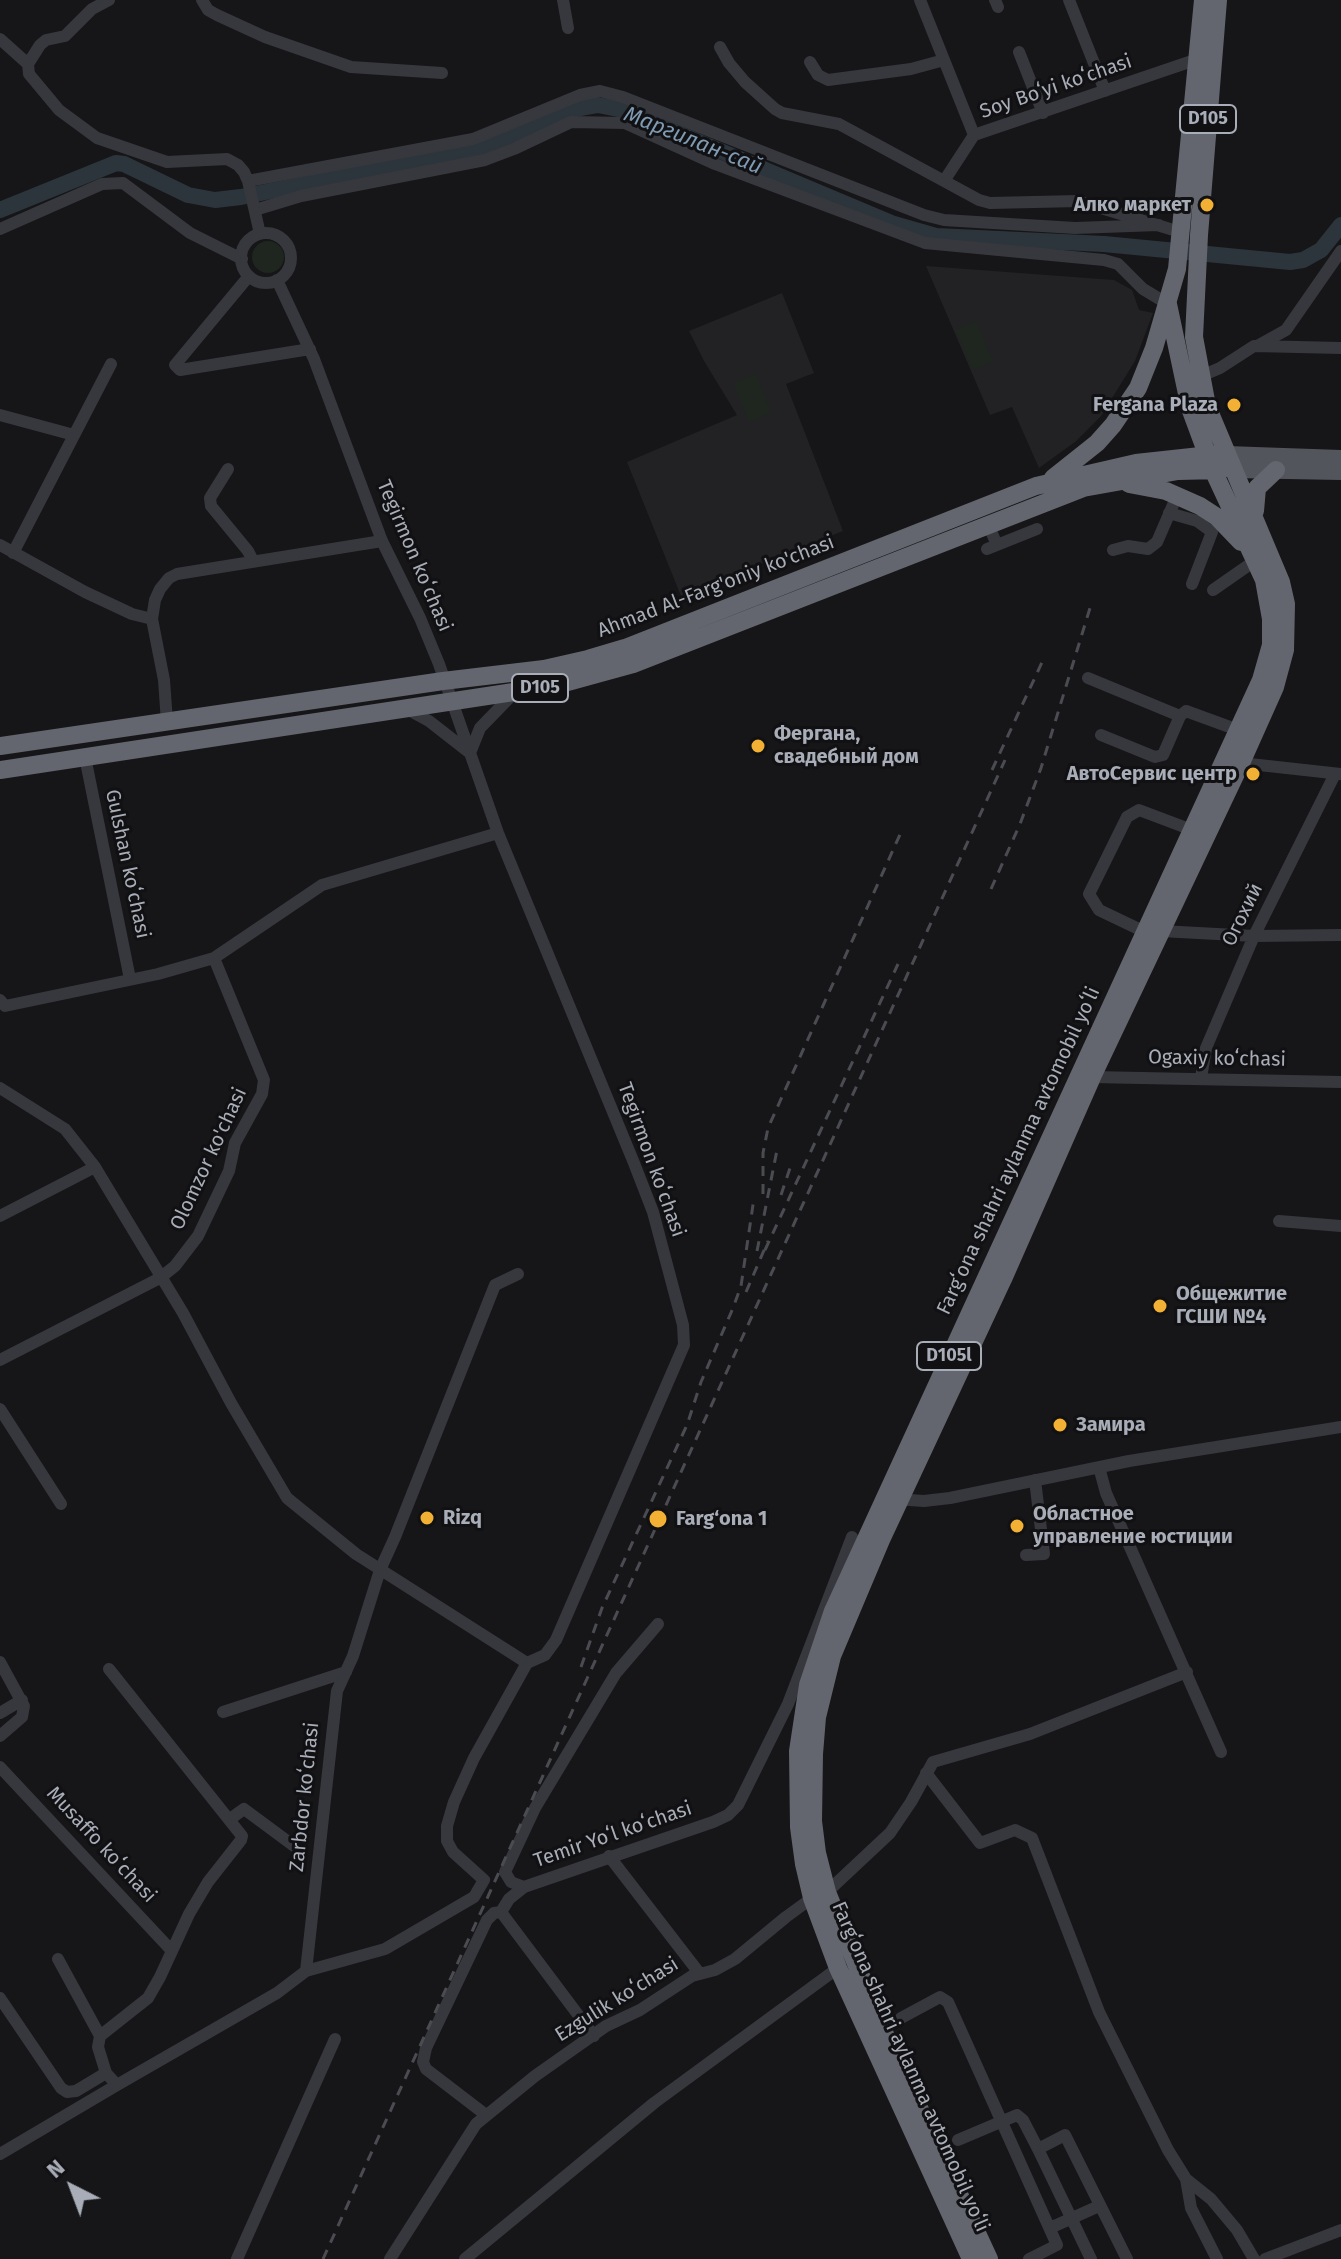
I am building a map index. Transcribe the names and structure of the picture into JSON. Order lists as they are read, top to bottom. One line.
{"streets":{"highway":["D105","Ahmad Al-Farg'oniy ko'chasi","Fargʻona shahri aylanma avtomobil yoʻli","D105l"],"street":["Soy Boʻyi koʻchasi","Tegirmon koʻchasi","Gulshan koʻchasi","Огохий","Ogaxiy koʻchasi","Olomzor ko'chasi","Zarbdor koʻchasi","Temir Yoʻl koʻchasi","Musaffo koʻchasi","Ezgulik koʻchasi"]},"crossings":[["Soy Boʻyi koʻchasi","D105"],["D105","Ahmad Al-Farg'oniy ko'chasi"],["D105","Fargʻona shahri aylanma avtomobil yoʻli"],["Tegirmon koʻchasi","Ahmad Al-Farg'oniy ko'chasi"],["Tegirmon koʻchasi","Zarbdor koʻchasi"],["Ahmad Al-Farg'oniy ko'chasi","Gulshan koʻchasi"],["Ahmad Al-Farg'oniy ko'chasi","Fargʻona shahri aylanma avtomobil yoʻli"],["Огохий","Ogaxiy koʻchasi"],["Ogaxiy koʻchasi","Fargʻona shahri aylanma avtomobil yoʻli"],["Fargʻona shahri aylanma avtomobil yoʻli","Ezgulik koʻchasi"]],"water":["Маргилан-сай"],"places":["Алко маркет","Fergana Plaza","Фергана, свадебный дом","АвтоСервис центр","Общежитие ГСШИ №4","Замира","Rizq","Farg‘ona 1","Областное управление юстиции"],"north":"top left"}
